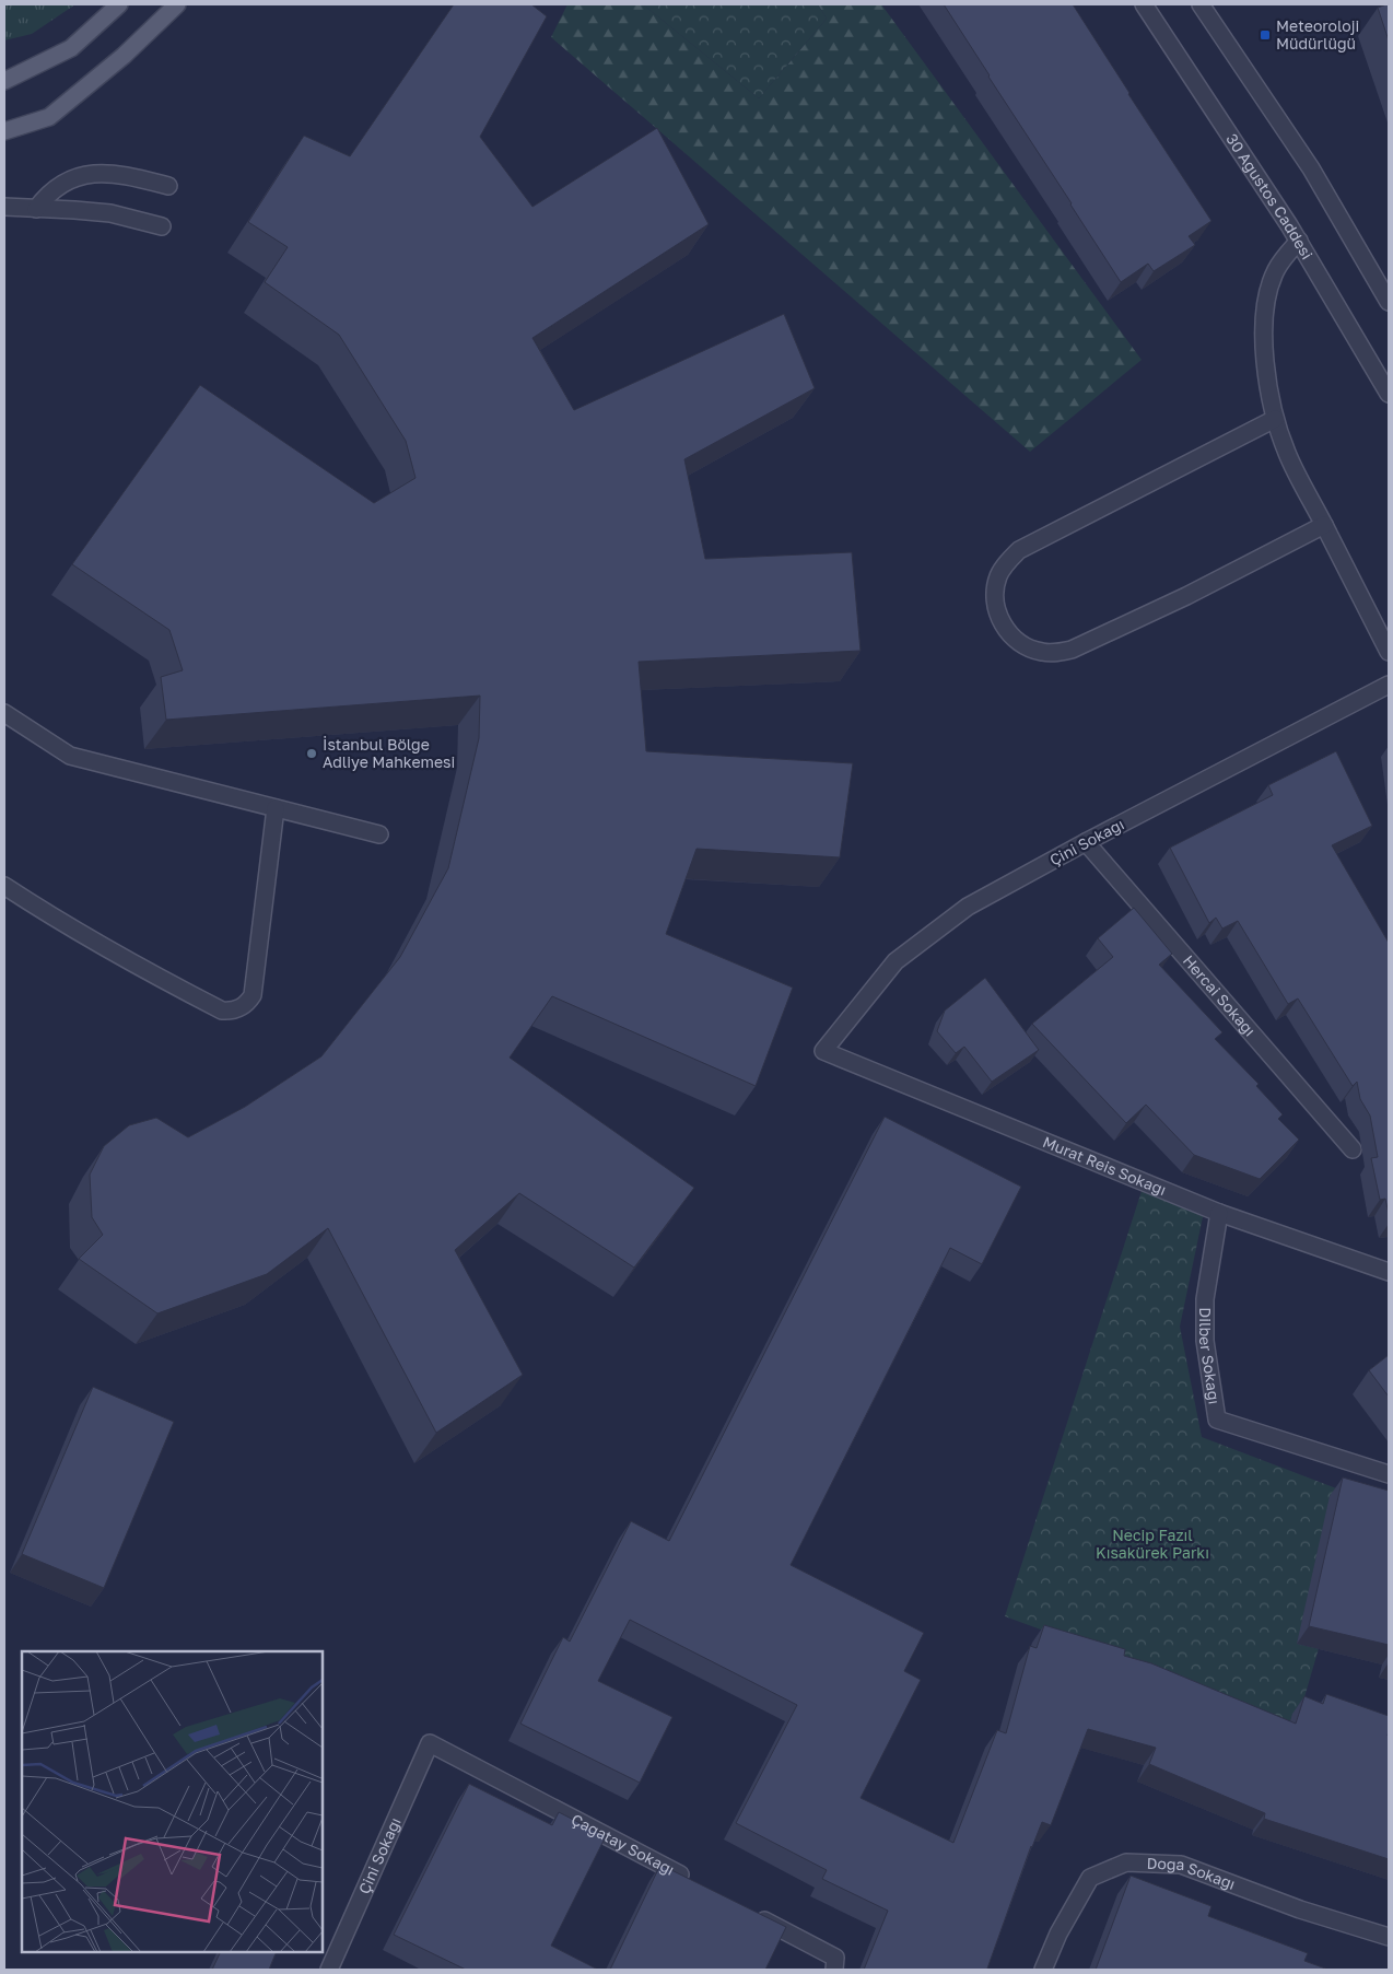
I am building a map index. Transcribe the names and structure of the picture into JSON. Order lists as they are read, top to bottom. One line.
{"streets":{"street":["30 Ağustos Caddesi","Çini Sokağı","Hercai Sokağı","Murat Reis Sokağı","Dilber Sokağı","Çağatay Sokağı","Doğa Sokağı"]},"crossings":[["Çini Sokağı","Hercai Sokağı"],["Çini Sokağı","Murat Reis Sokağı"],["Çini Sokağı","Çağatay Sokağı"],["Murat Reis Sokağı","Dilber Sokağı"]],"parks":["Necip Fazıl Kısakürek Parkı"],"places":{"transit":["Meteoroloji Müdürlüğü"],"other":["İstanbul Bölge Adliye Mahkemesi"]}}
